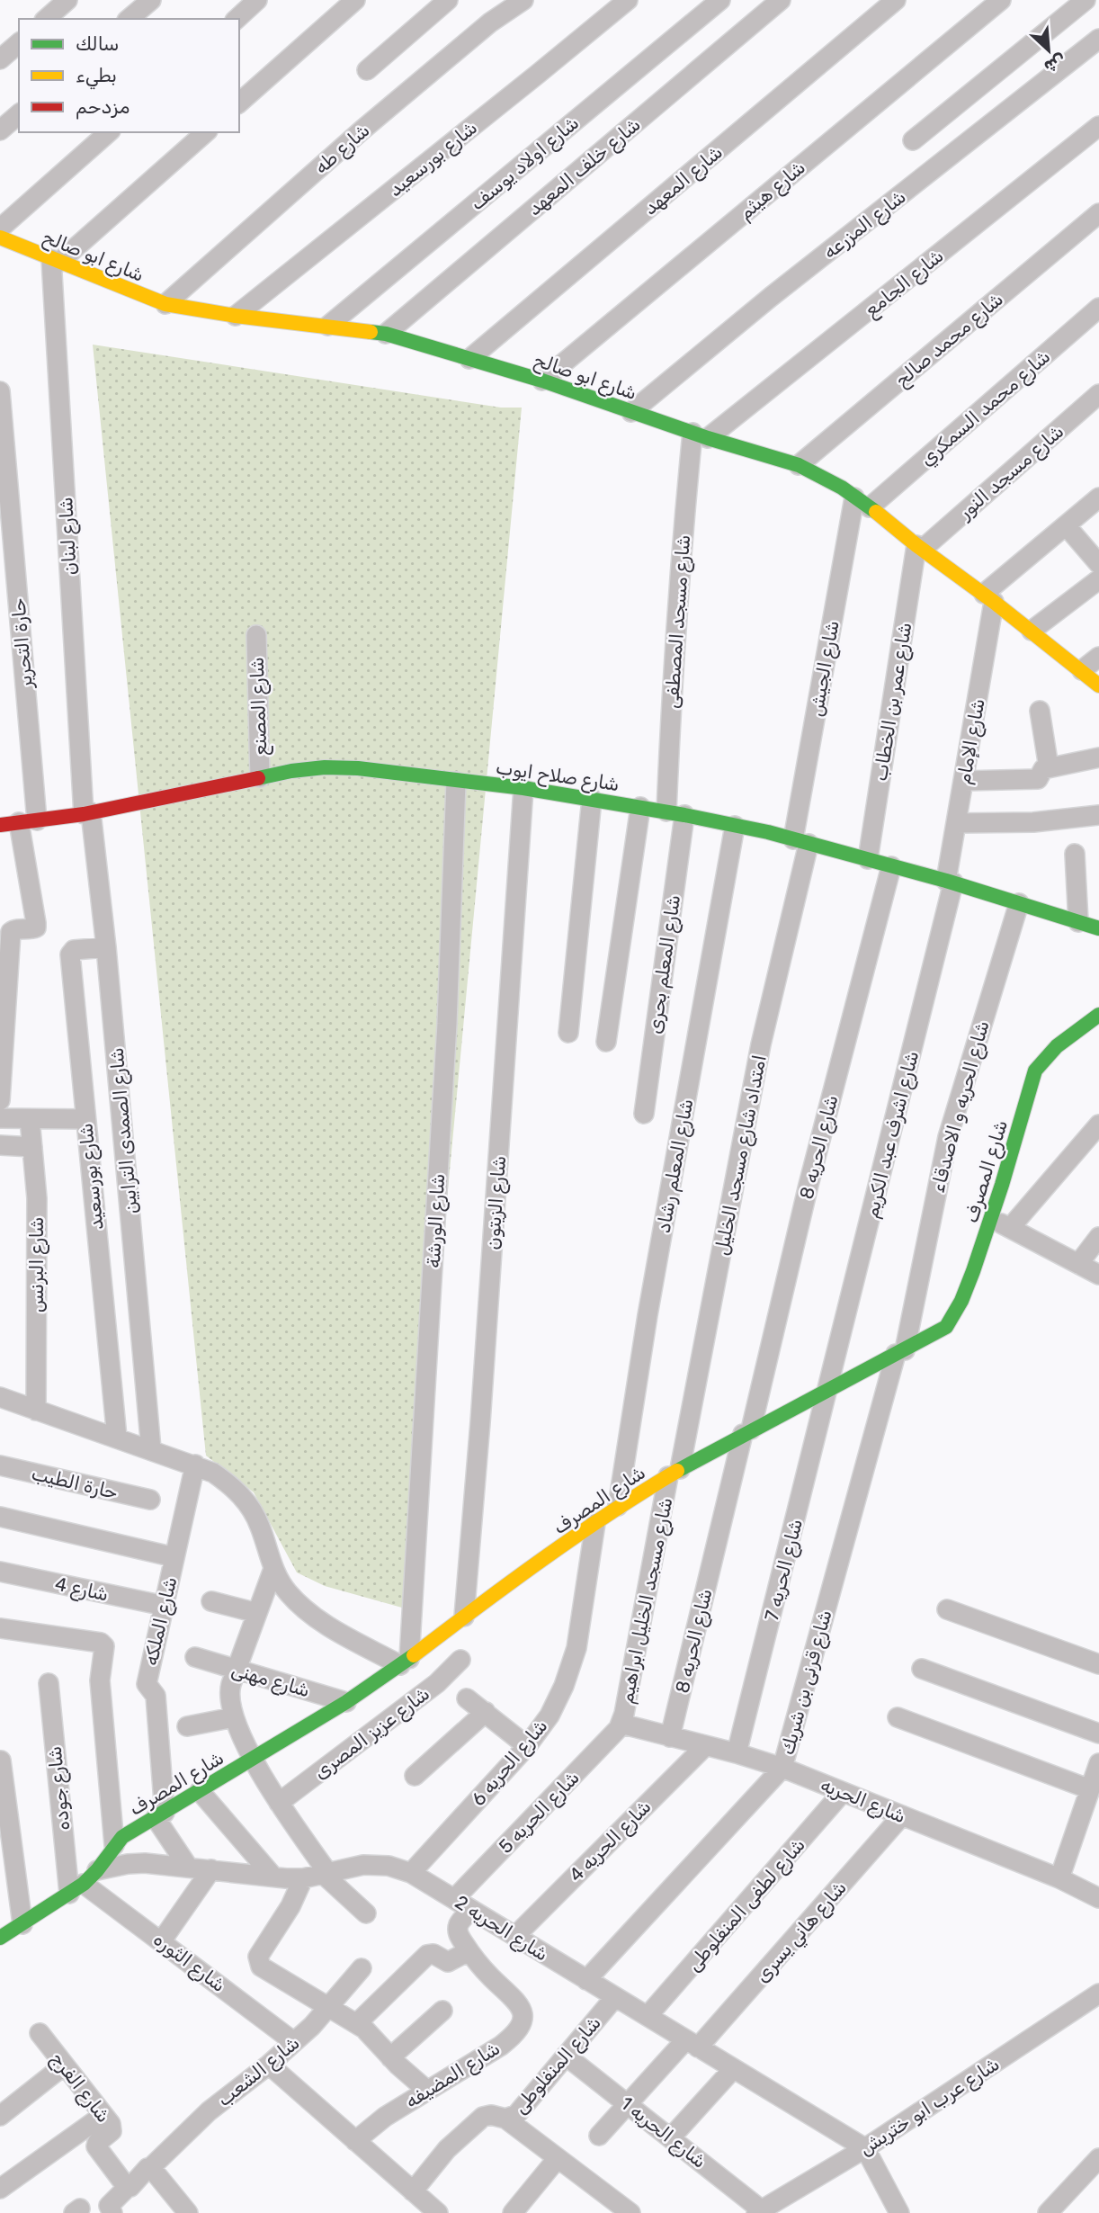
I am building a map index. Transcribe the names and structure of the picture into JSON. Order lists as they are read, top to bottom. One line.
{"streets":{"street":["شارع طه","شارع بورسعيد","شارع اولاد يوسف","شارع خلف المعهد","شارع المعهد","شارع هيثم","شارع المزرعه","شارع ابو صالح","شارع الجامع","شارع محمد صالح","شارع محمد السمكري","شارع مسجد النور","شارع لبنان","شارع مسجد المصطفى","حارة التحرير","شارع الجيش","شارع عمر بن الخطاب","شارع المصنع","شارع الإمام","شارع صلاح ايوب","شارع المعلم بحرى","شارع الحريه و الاصدقاء","شارع الصمدى الترابين","شارع اشرف عبد الكريم","شارع الحريه 8","امتداد شارع مسجد الخليل","شارع المعلم رشاد","شارع المصرف","شارع الزيتون","شارع الورشة","شارع البرنس","حارة الطيب","شارع الحريه 7","شارع 4","شارع مسجد الخليل ابراهيم","شارع الملكه","شارع مهنى","شارع قرنى بن شريك","شارع عزيز المصرى","شارع الحريه 6","شارع جوده","شارع الحريه","شارع الحريه 5","شارع الحريه 4","شارع لطفى المنفلوطى","شارع الحريه 2","شارع هاني يسرى","شارع الثوره","شارع المنفلوطى","شارع الشعب","شارع المضيفه","شارع الفرج","شارع عرب ابو ختريش","شارع الحريه 1"]},"crossings":[["شارع طه","شارع ابو صالح"],["شارع بورسعيد","شارع ابو صالح"],["شارع بورسعيد","شارع الصمدى الترابين"],["شارع اولاد يوسف","شارع ابو صالح"],["شارع خلف المعهد","شارع ابو صالح"],["شارع المعهد","شارع ابو صالح"],["شارع هيثم","شارع ابو صالح"],["شارع المزرعه","شارع ابو صالح"],["شارع ابو صالح","شارع الجامع"],["شارع ابو صالح","شارع محمد صالح"],["شارع ابو صالح","شارع محمد السمكري"],["شارع ابو صالح","شارع مسجد النور"],["شارع ابو صالح","شارع لبنان"],["شارع ابو صالح","شارع مسجد المصطفى"],["شارع ابو صالح","شارع الجيش"],["شارع ابو صالح","شارع عمر بن الخطاب"],["شارع ابو صالح","شارع الإمام"],["شارع الجامع","شارع مسجد المصطفى"],["شارع محمد السمكري","شارع الجيش"],["شارع مسجد النور","شارع عمر بن الخطاب"],["شارع لبنان","شارع صلاح ايوب"],["شارع لبنان","شارع الصمدى الترابين"],["شارع مسجد المصطفى","شارع صلاح ايوب"],["شارع مسجد المصطفى","شارع المعلم بحرى"],["حارة التحرير","شارع صلاح ايوب"],["شارع الجيش","شارع صلاح ايوب"],["شارع الجيش","امتداد شارع مسجد الخليل"],["شارع عمر بن الخطاب","شارع صلاح ايوب"],["شارع المصنع","شارع صلاح ايوب"],["شارع الإمام","شارع صلاح ايوب"],["شارع الإمام","شارع اشرف عبد الكريم"],["شارع صلاح ايوب","شارع المعلم بحرى"],["شارع صلاح ايوب","شارع الحريه و الاصدقاء"],["شارع صلاح ايوب","شارع الصمدى الترابين"],["شارع صلاح ايوب","شارع اشرف عبد الكريم"],["شارع صلاح ايوب","شارع الحريه 8"],["شارع صلاح ايوب","امتداد شارع مسجد الخليل"],["شارع صلاح ايوب","شارع المعلم رشاد"],["شارع صلاح ايوب","شارع الزيتون"],["شارع صلاح ايوب","شارع الورشة"],["شارع الحريه و الاصدقاء","شارع المصرف"],["شارع الحريه و الاصدقاء","شارع قرنى بن شريك"],["شارع اشرف عبد الكريم","شارع المصرف"],["شارع اشرف عبد الكريم","شارع الحريه 7"],["شارع الحريه 8","شارع المصرف"],["شارع الحريه 8","شارع الحريه"],["امتداد شارع مسجد الخليل","شارع المصرف"],["امتداد شارع مسجد الخليل","شارع مسجد الخليل ابراهيم"],["شارع المعلم رشاد","شارع المصرف"],["شارع المصرف","شارع الزيتون"],["شارع المصرف","شارع الورشة"],["شارع المصرف","شارع الحريه 7"],["شارع المصرف","شارع مسجد الخليل ابراهيم"],["شارع المصرف","شارع الملكه"],["شارع المصرف","شارع مهنى"],["شارع المصرف","شارع قرنى بن شريك"],["شارع المصرف","شارع الحريه 6"],["شارع المصرف","شارع جوده"],["شارع المصرف","شارع الحريه 2"],["شارع المصرف","شارع الثوره"],["شارع الحريه 7","شارع الحريه"],["شارع 4","شارع الملكه"],["شارع مسجد الخليل ابراهيم","شارع الحريه"],["شارع مسجد الخليل ابراهيم","شارع الحريه 5"],["شارع قرنى بن شريك","شارع الحريه"],["شارع قرنى بن شريك","شارع الحريه 2"],["شارع الحريه 6","شارع الحريه 2"],["شارع جوده","شارع الثوره"],["شارع الحريه","شارع الحريه 5"],["شارع الحريه","شارع الحريه 4"],["شارع الحريه","شارع لطفى المنفلوطى"],["شارع الحريه","شارع هاني يسرى"],["شارع الحريه 5","شارع الحريه 2"],["شارع الحريه 4","شارع الحريه 2"],["شارع لطفى المنفلوطى","شارع الحريه 2"],["شارع الحريه 2","شارع هاني يسرى"],["شارع الحريه 2","شارع المنفلوطى"],["شارع الحريه 2","شارع المضيفه"],["شارع الحريه 2","شارع عرب ابو ختريش"],["شارع الثوره","شارع الشعب"],["شارع المنفلوطى","شارع الحريه 1"],["شارع عرب ابو ختريش","شارع الحريه 1"]],"legend":["سالك","بطيء","مزدحم"],"north":"bottom right"}
